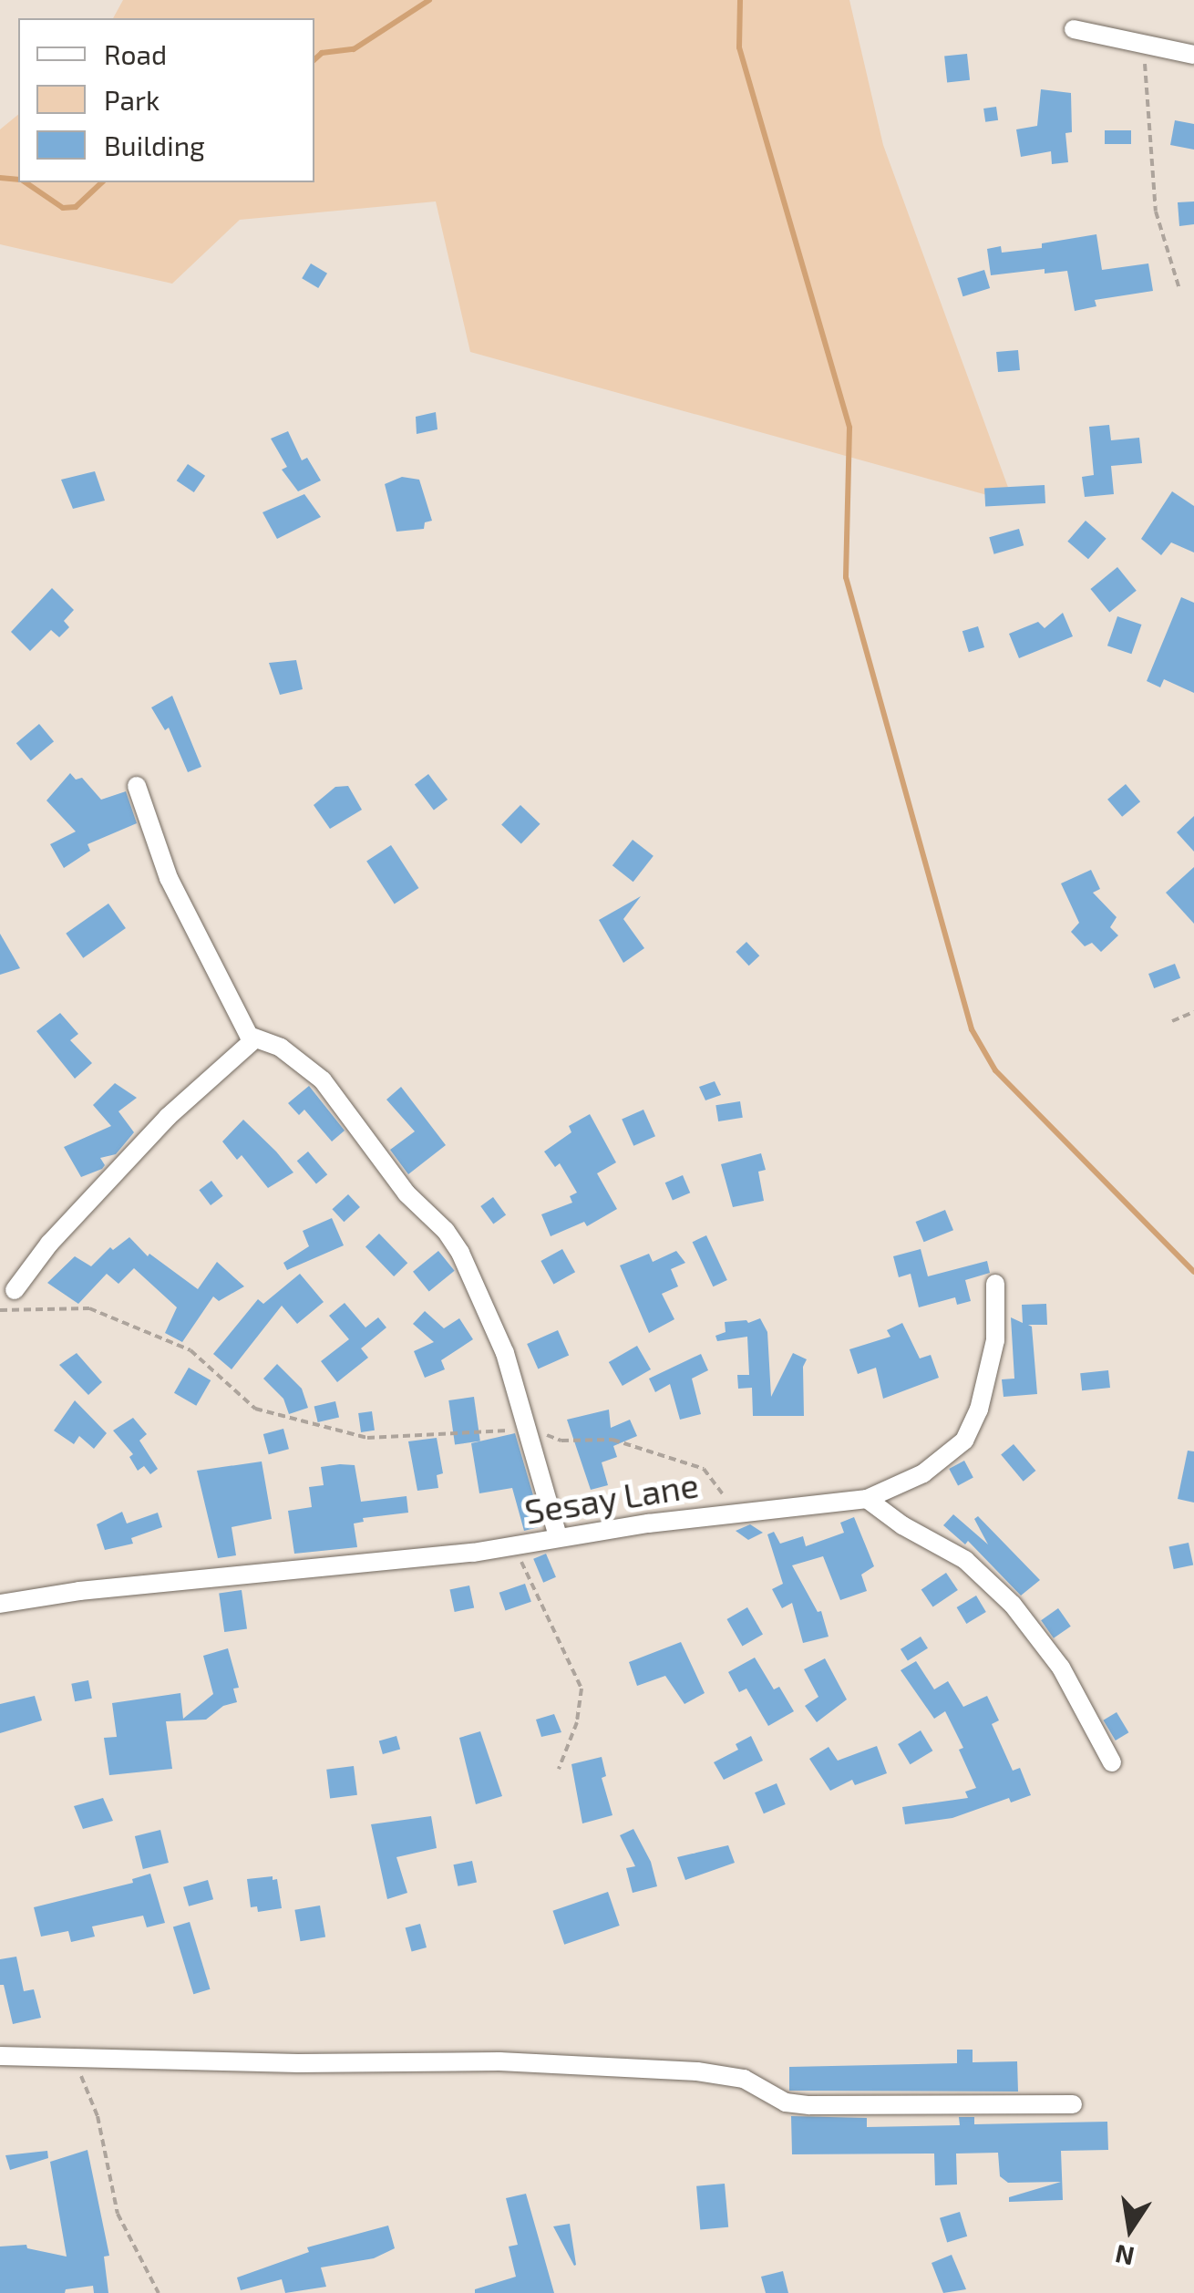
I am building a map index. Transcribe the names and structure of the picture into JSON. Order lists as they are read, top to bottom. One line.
{"streets":{"street":["Sesay Lane"]},"legend":["Road","Park","Building"],"north":"bottom"}
